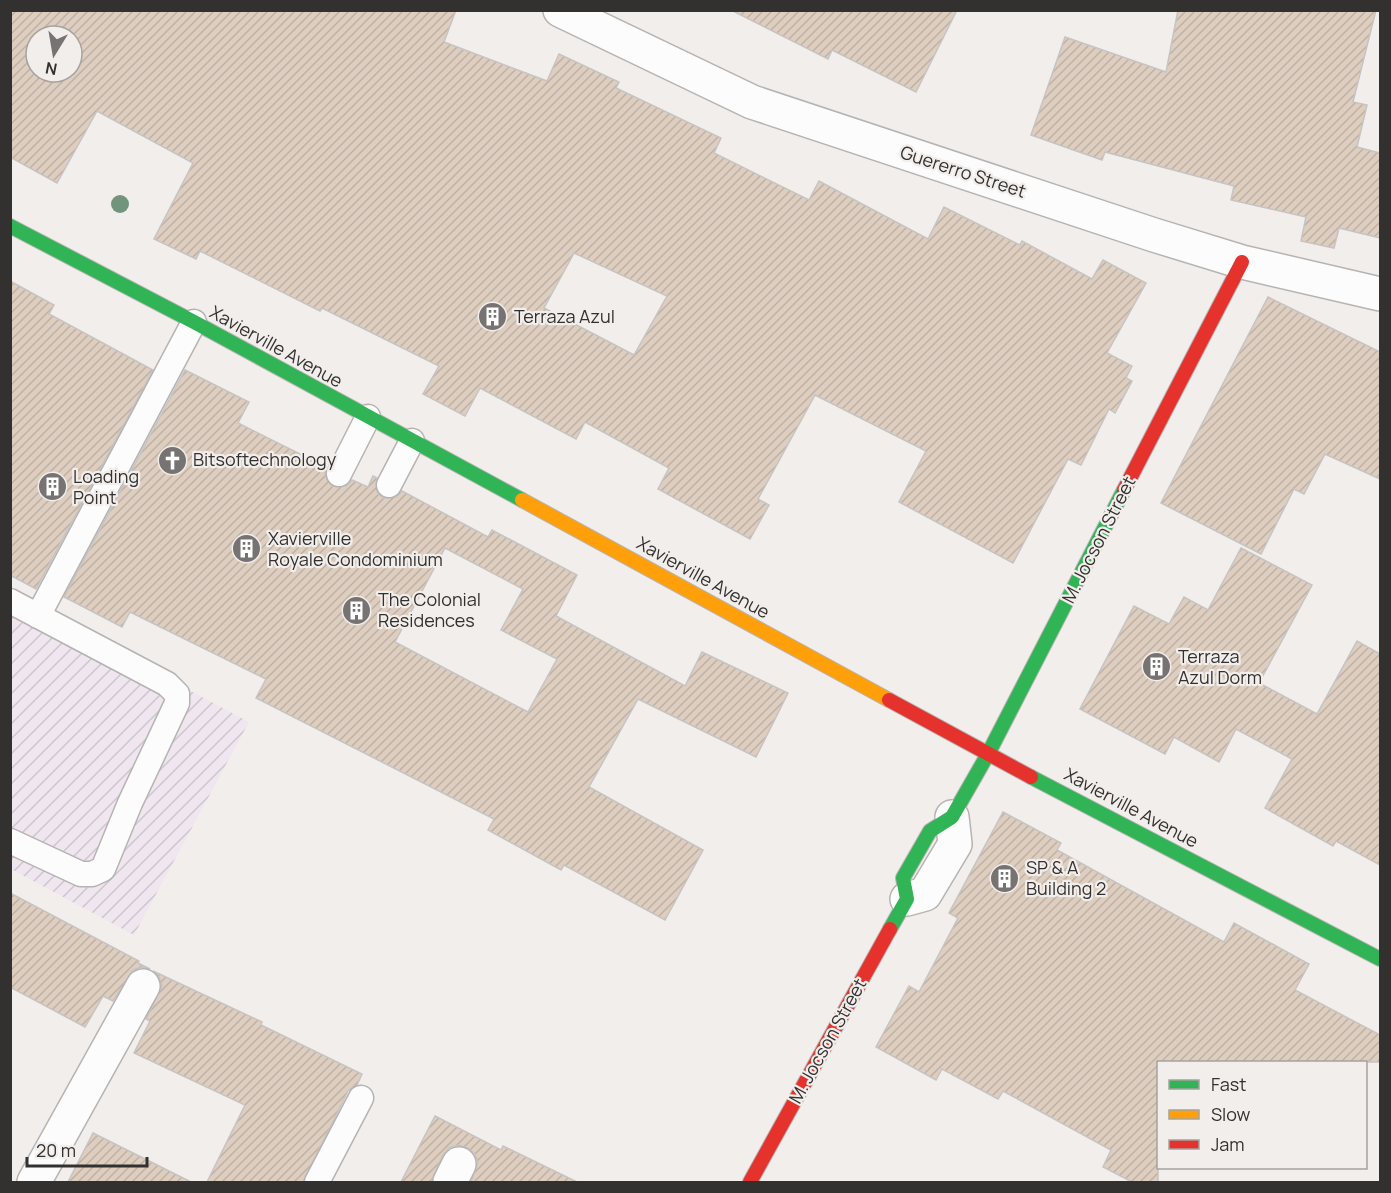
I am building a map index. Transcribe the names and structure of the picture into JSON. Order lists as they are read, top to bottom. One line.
{"streets":{"main road":["Xavierville Avenue","M. Jocson Street"],"street":["Guererro Street"]},"crossings":[["Guererro Street","M. Jocson Street"],["Xavierville Avenue","M. Jocson Street"]],"places":{"building":["Terraza Azul","Loading Point","Xavierville Royale Condominium","The Colonial Residences","Terraza Azul Dorm","SP & A Building 2"],"church":["Bitsoftechnology"]},"legend":["Fast","Slow","Jam"],"scale_bar":"20 m","north":"bottom"}
